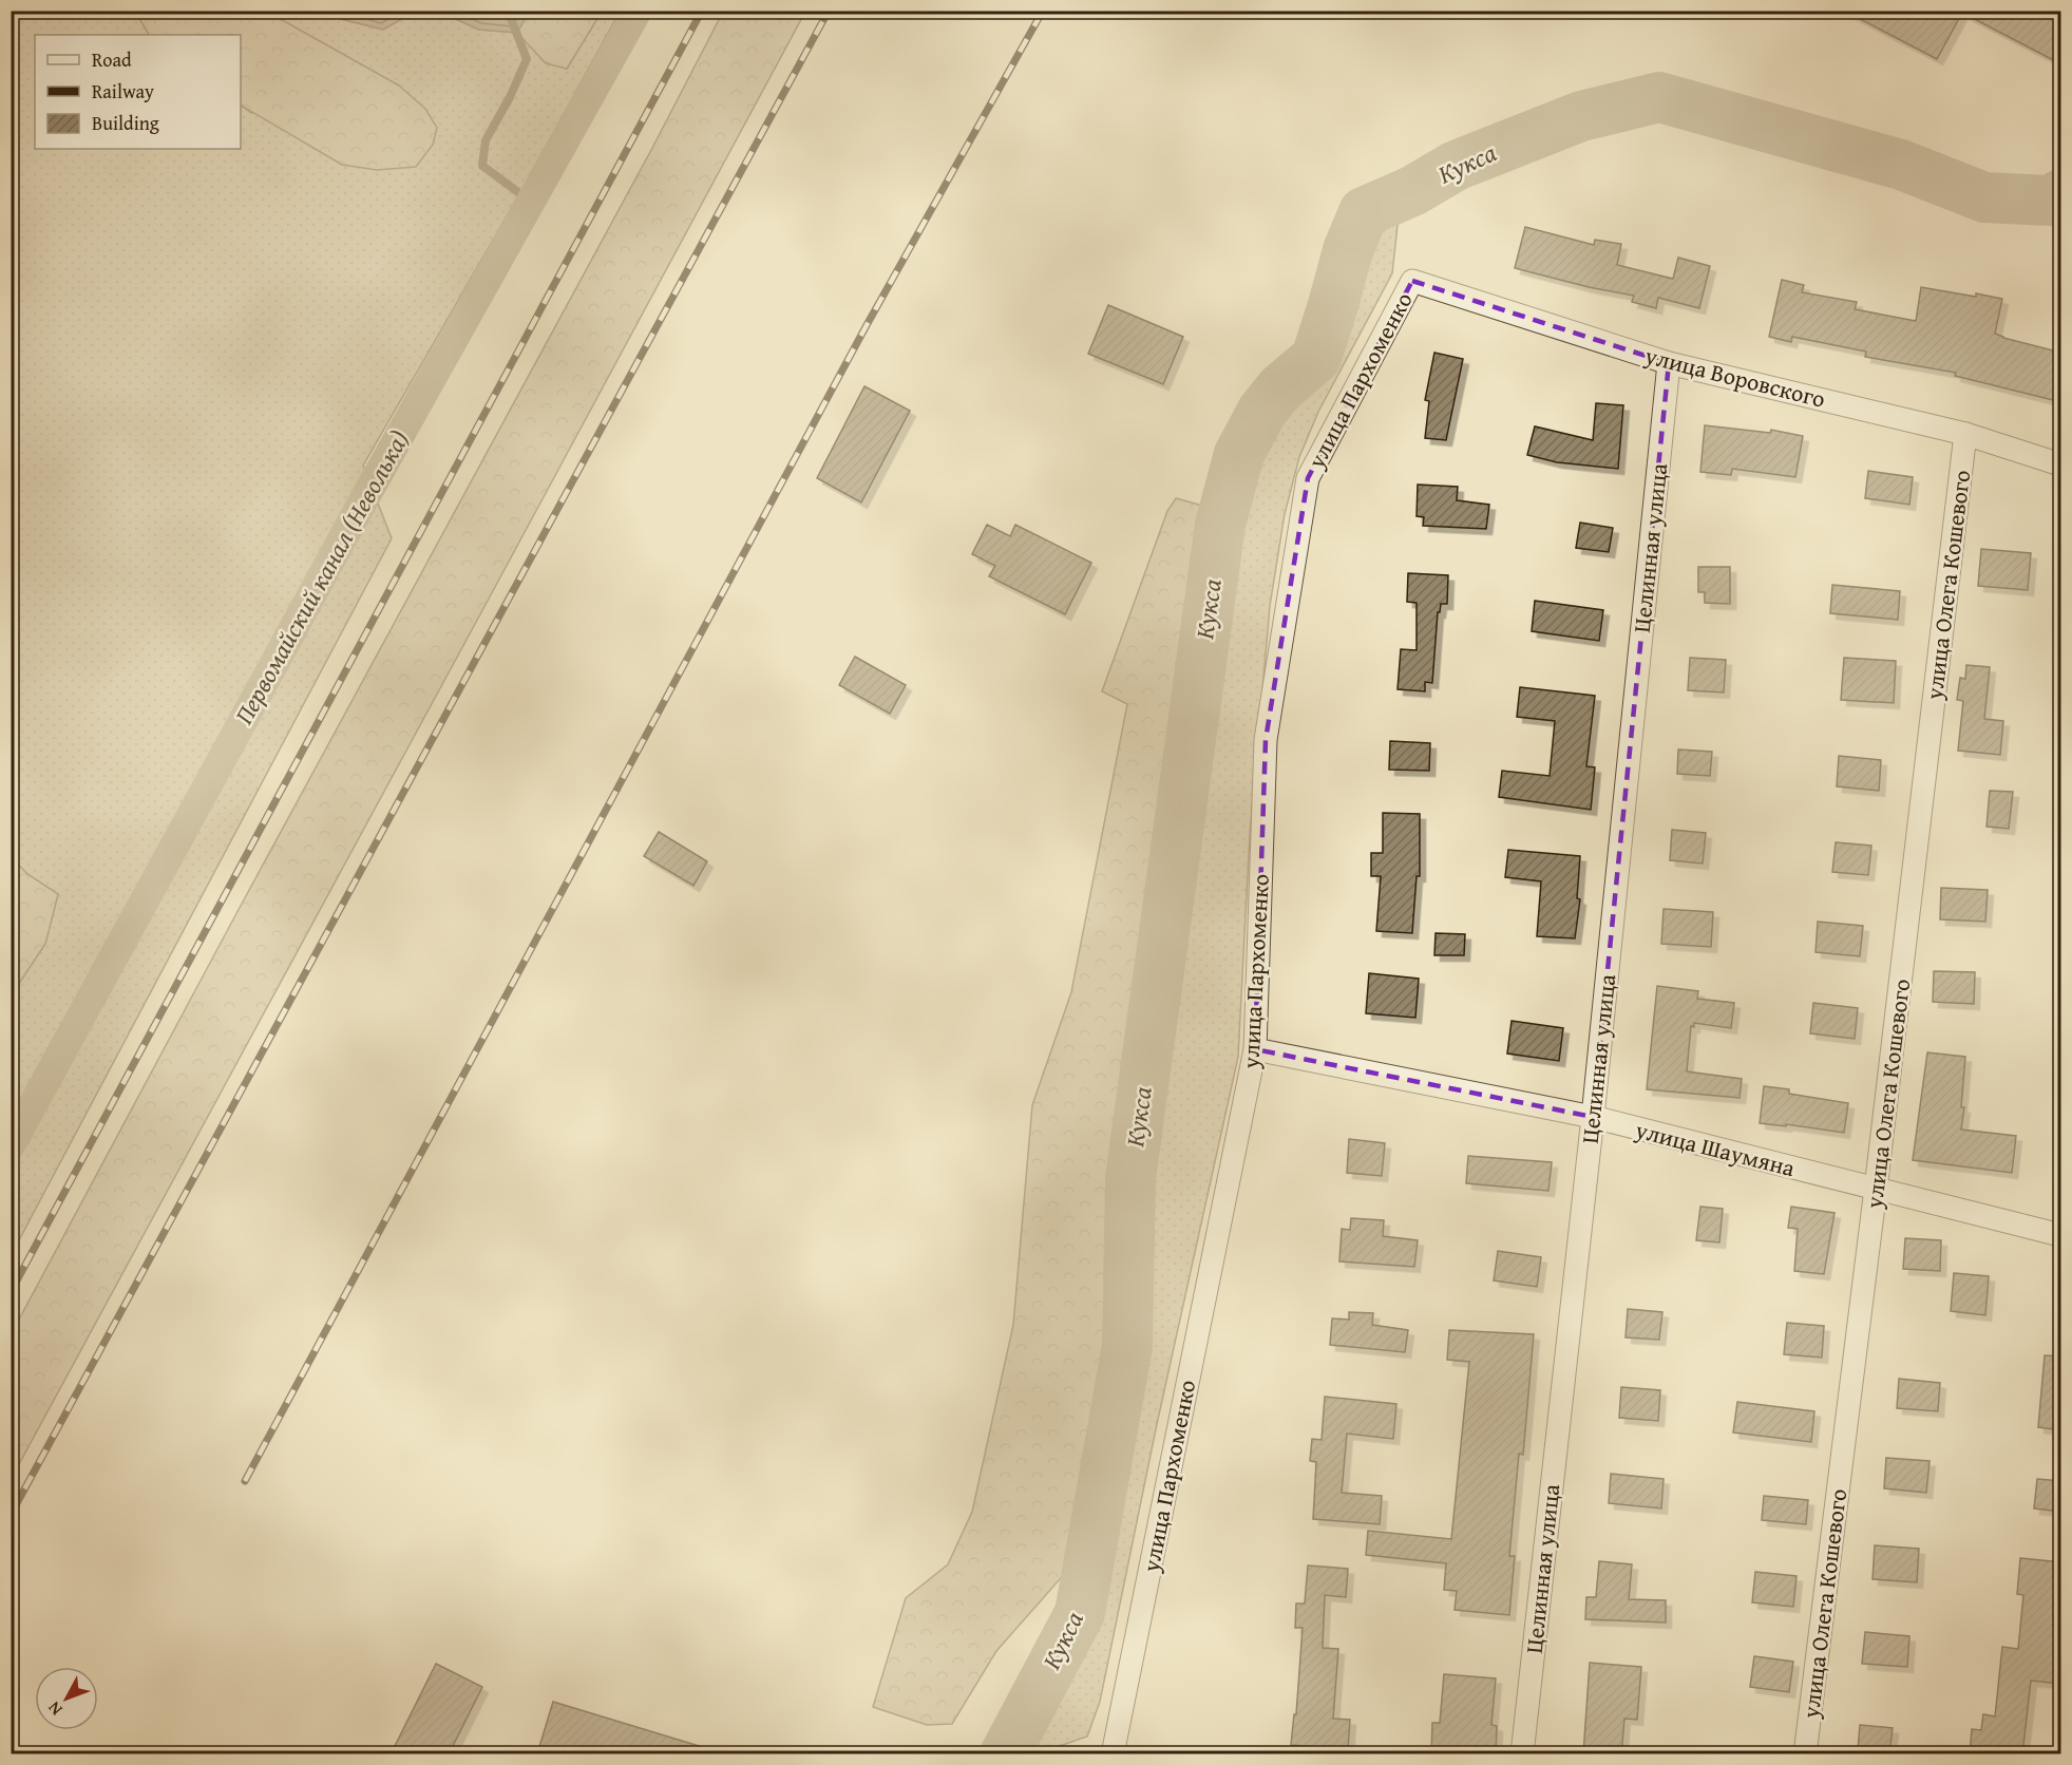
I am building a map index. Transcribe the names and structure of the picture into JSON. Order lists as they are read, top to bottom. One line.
{"streets":{"street":["улица Воровского","улица Пархоменко","Целинная улица","улица Олега Кошевого","улица Шаумяна"]},"crossings":[["улица Воровского","улица Пархоменко"],["улица Воровского","Целинная улица"],["улица Воровского","улица Олега Кошевого"],["улица Пархоменко","улица Шаумяна"],["Целинная улица","улица Шаумяна"],["улица Олега Кошевого","улица Шаумяна"]],"water":["Кукса","Первомайский канал (Неволька)"],"legend":["Road","Railway","Building"],"north":"bottom left"}
